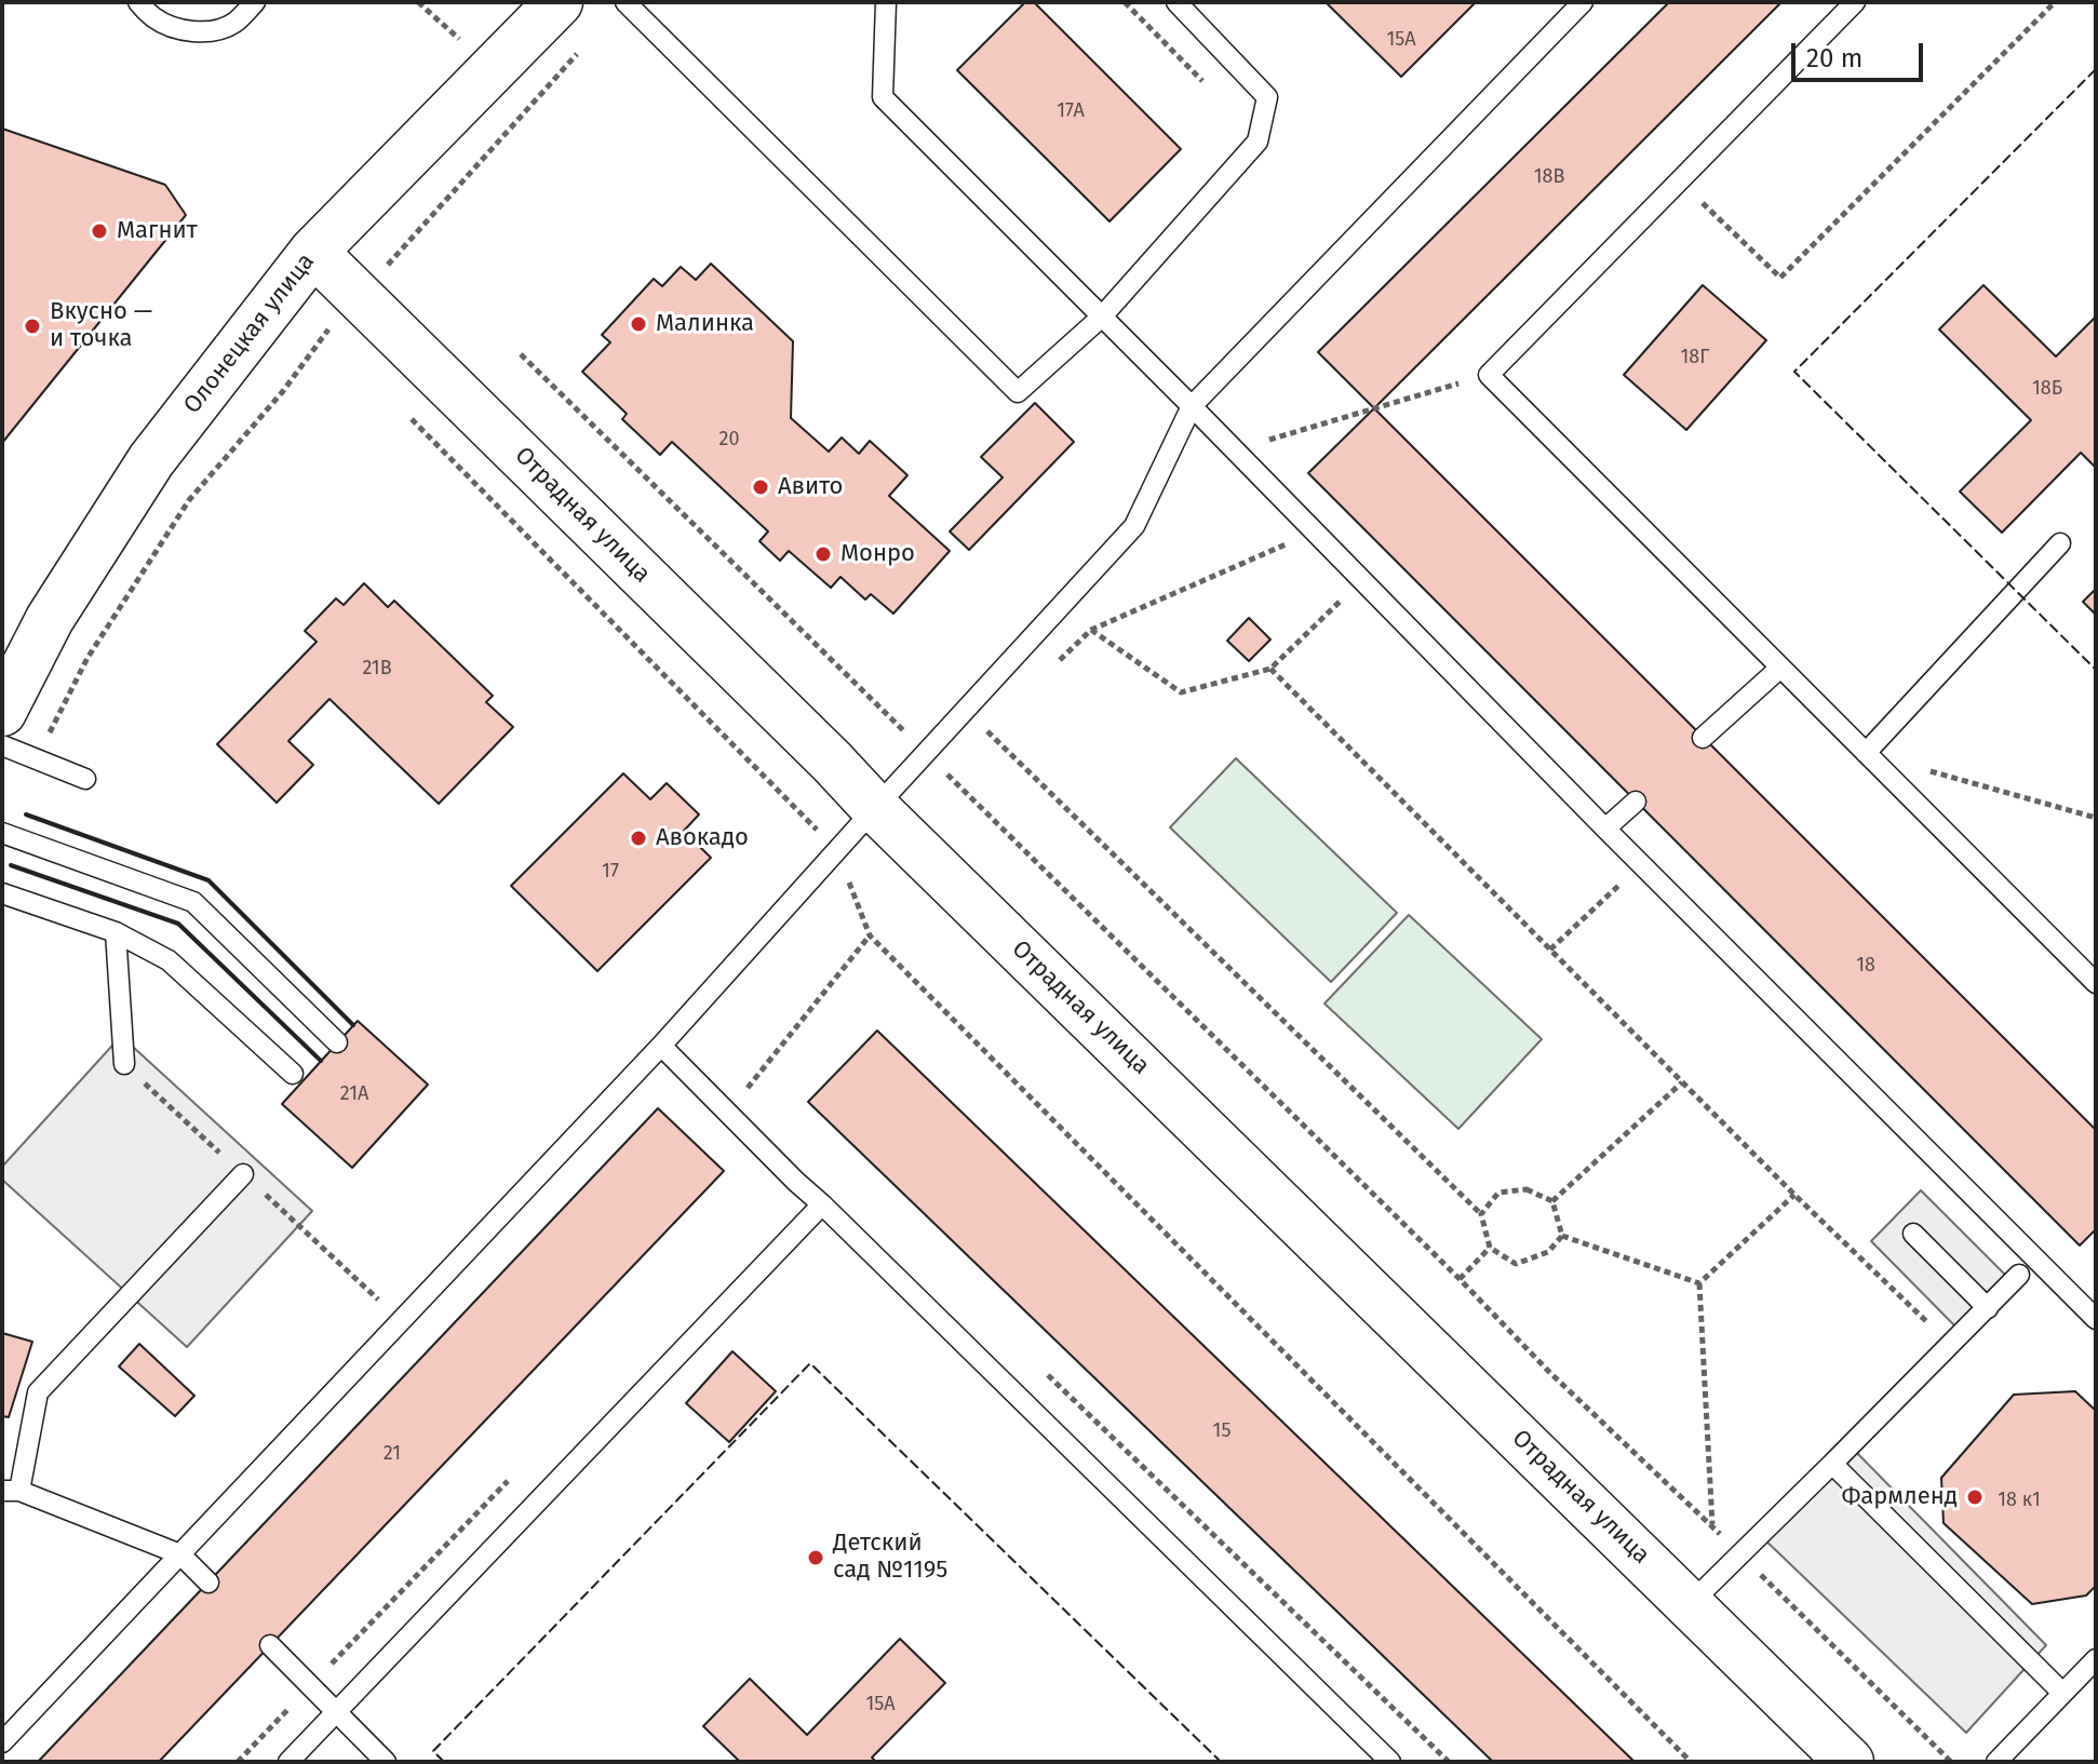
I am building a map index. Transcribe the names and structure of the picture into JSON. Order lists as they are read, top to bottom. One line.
{"streets":{"street":["Олонецкая улица","Отрадная улица"]},"crossings":[["Олонецкая улица","Отрадная улица"]],"places":["Магнит","Малинка","Вкусно — и точка","Авито","Монро","Авокадо","Фармленд","Детский сад №1195"],"house_numbers":["15А","17А","18В","18Г","18Б","20","21В","17","18","21А","15","21","18 к1","15А"],"scale_bar":"20 m"}
